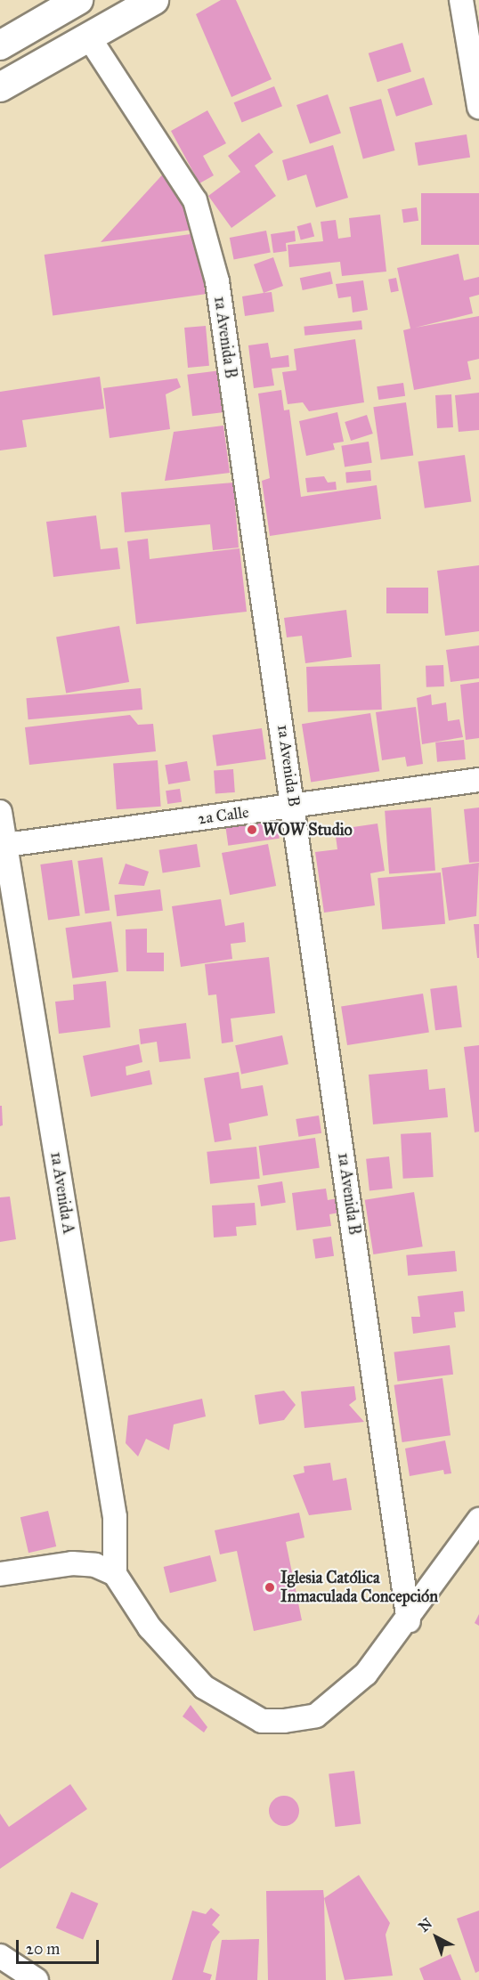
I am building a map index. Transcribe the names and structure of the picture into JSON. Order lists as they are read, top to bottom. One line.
{"streets":{"street":["1a Avenida B","2a Calle","1a Avenida A"]},"crossings":[["1a Avenida B","2a Calle"],["2a Calle","1a Avenida A"]],"places":["WOW Studio","Iglesia Católica Inmaculada Concepción"],"scale_bar":"20 m","north":"top left"}
